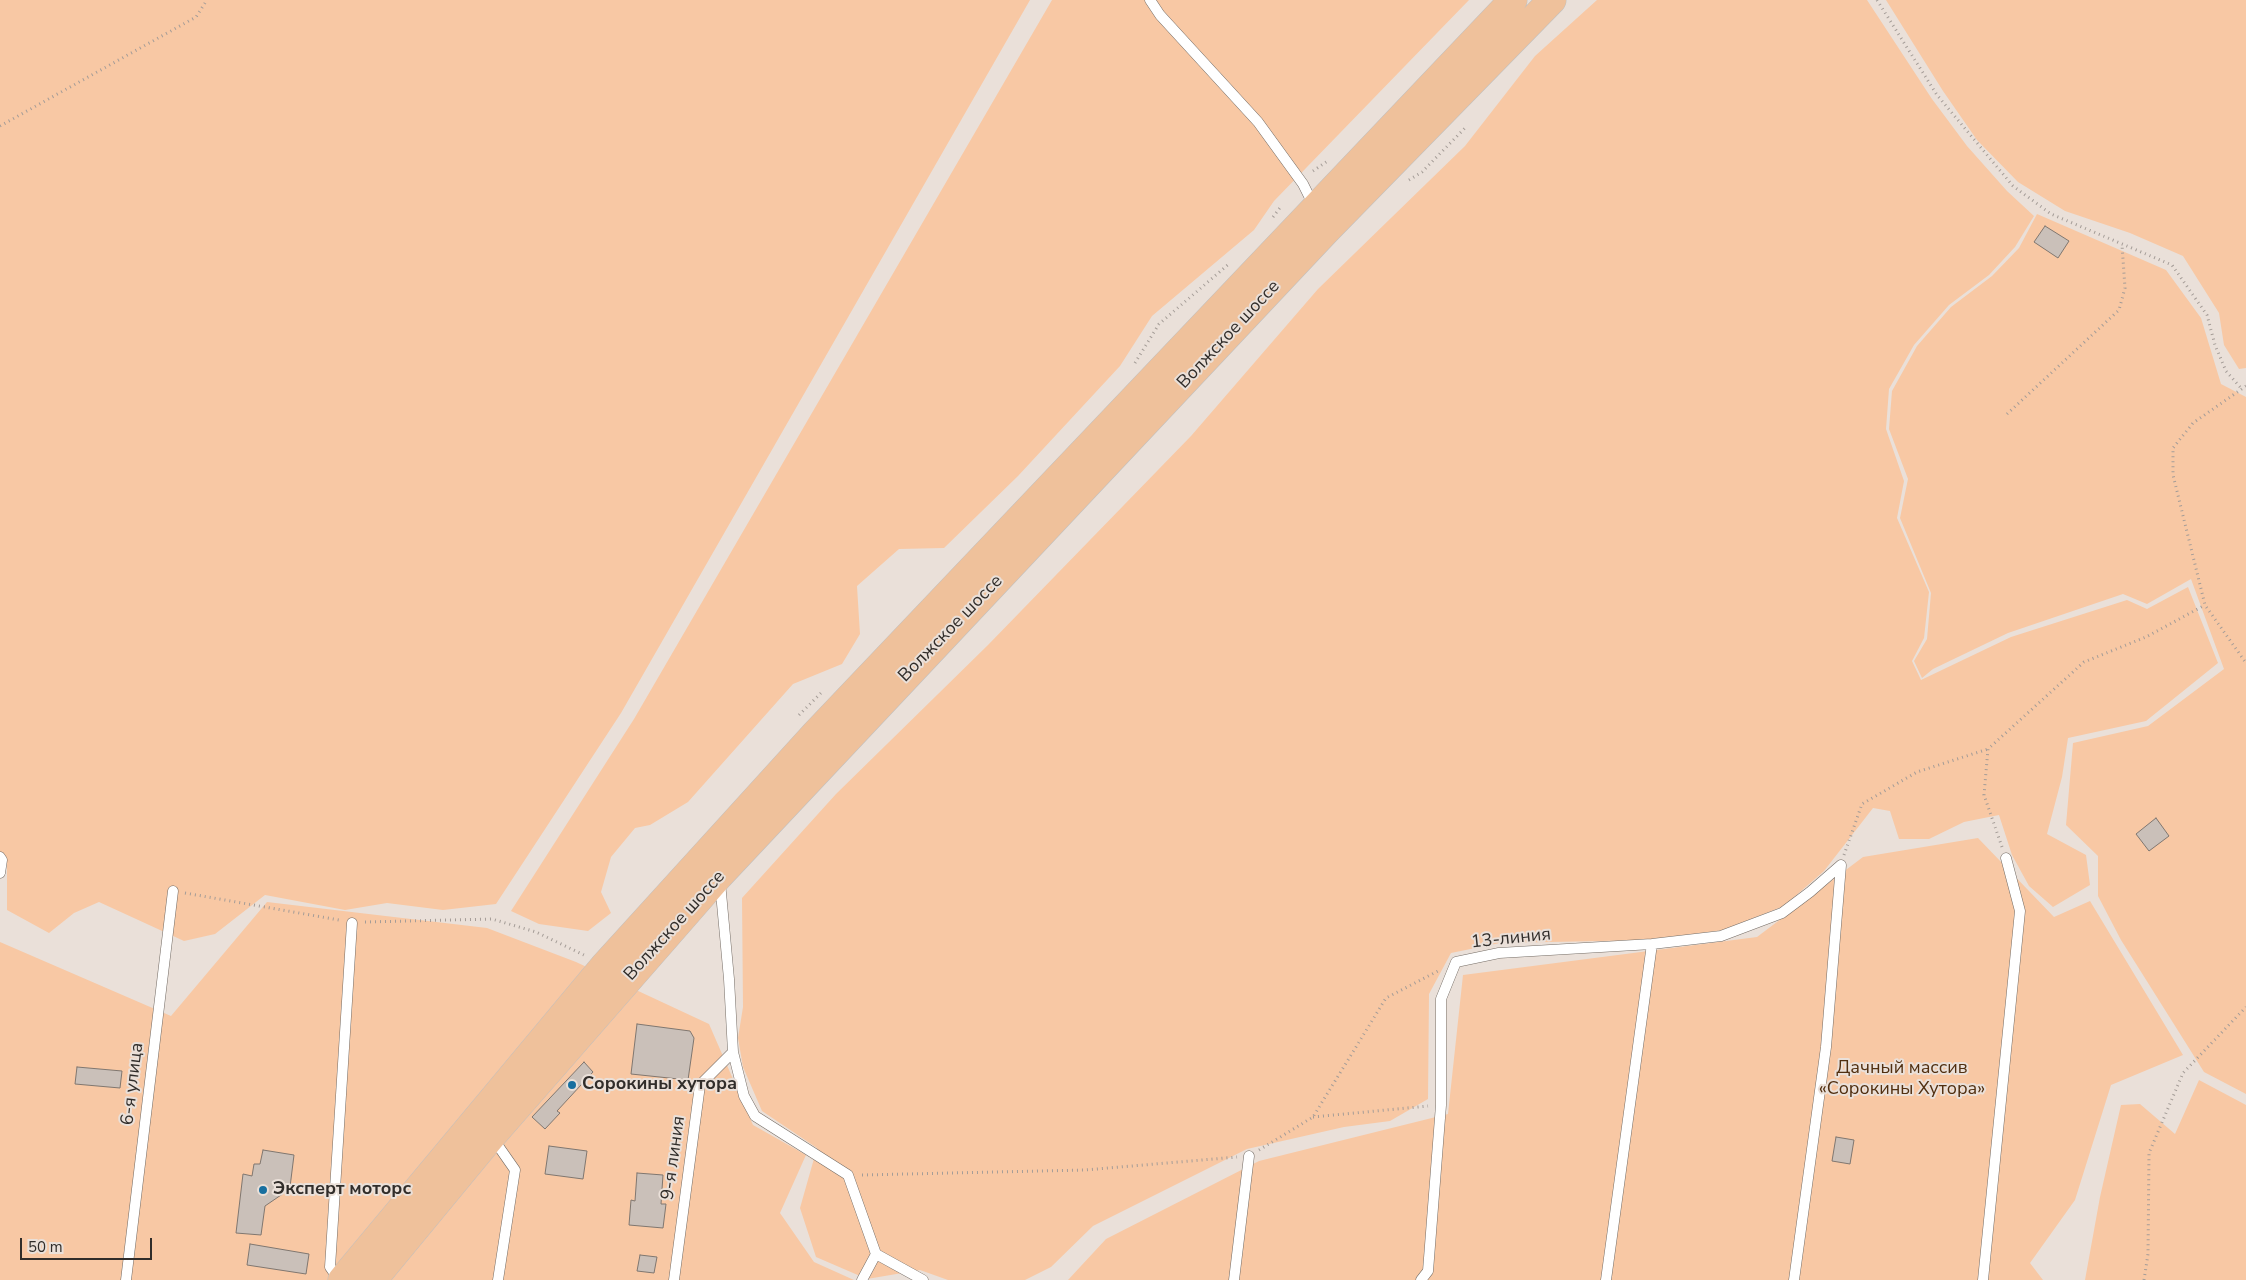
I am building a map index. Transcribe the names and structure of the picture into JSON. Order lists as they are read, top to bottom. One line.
{"streets":{"main road":["Волжское шоссе"],"lane":["13-линия","6-я улица","9-я линия"]},"parks":["Дачный массив «Сорокины Хутора»"],"places":["Сорокины хутора","Эксперт моторс"],"scale_bar":"50 m"}
